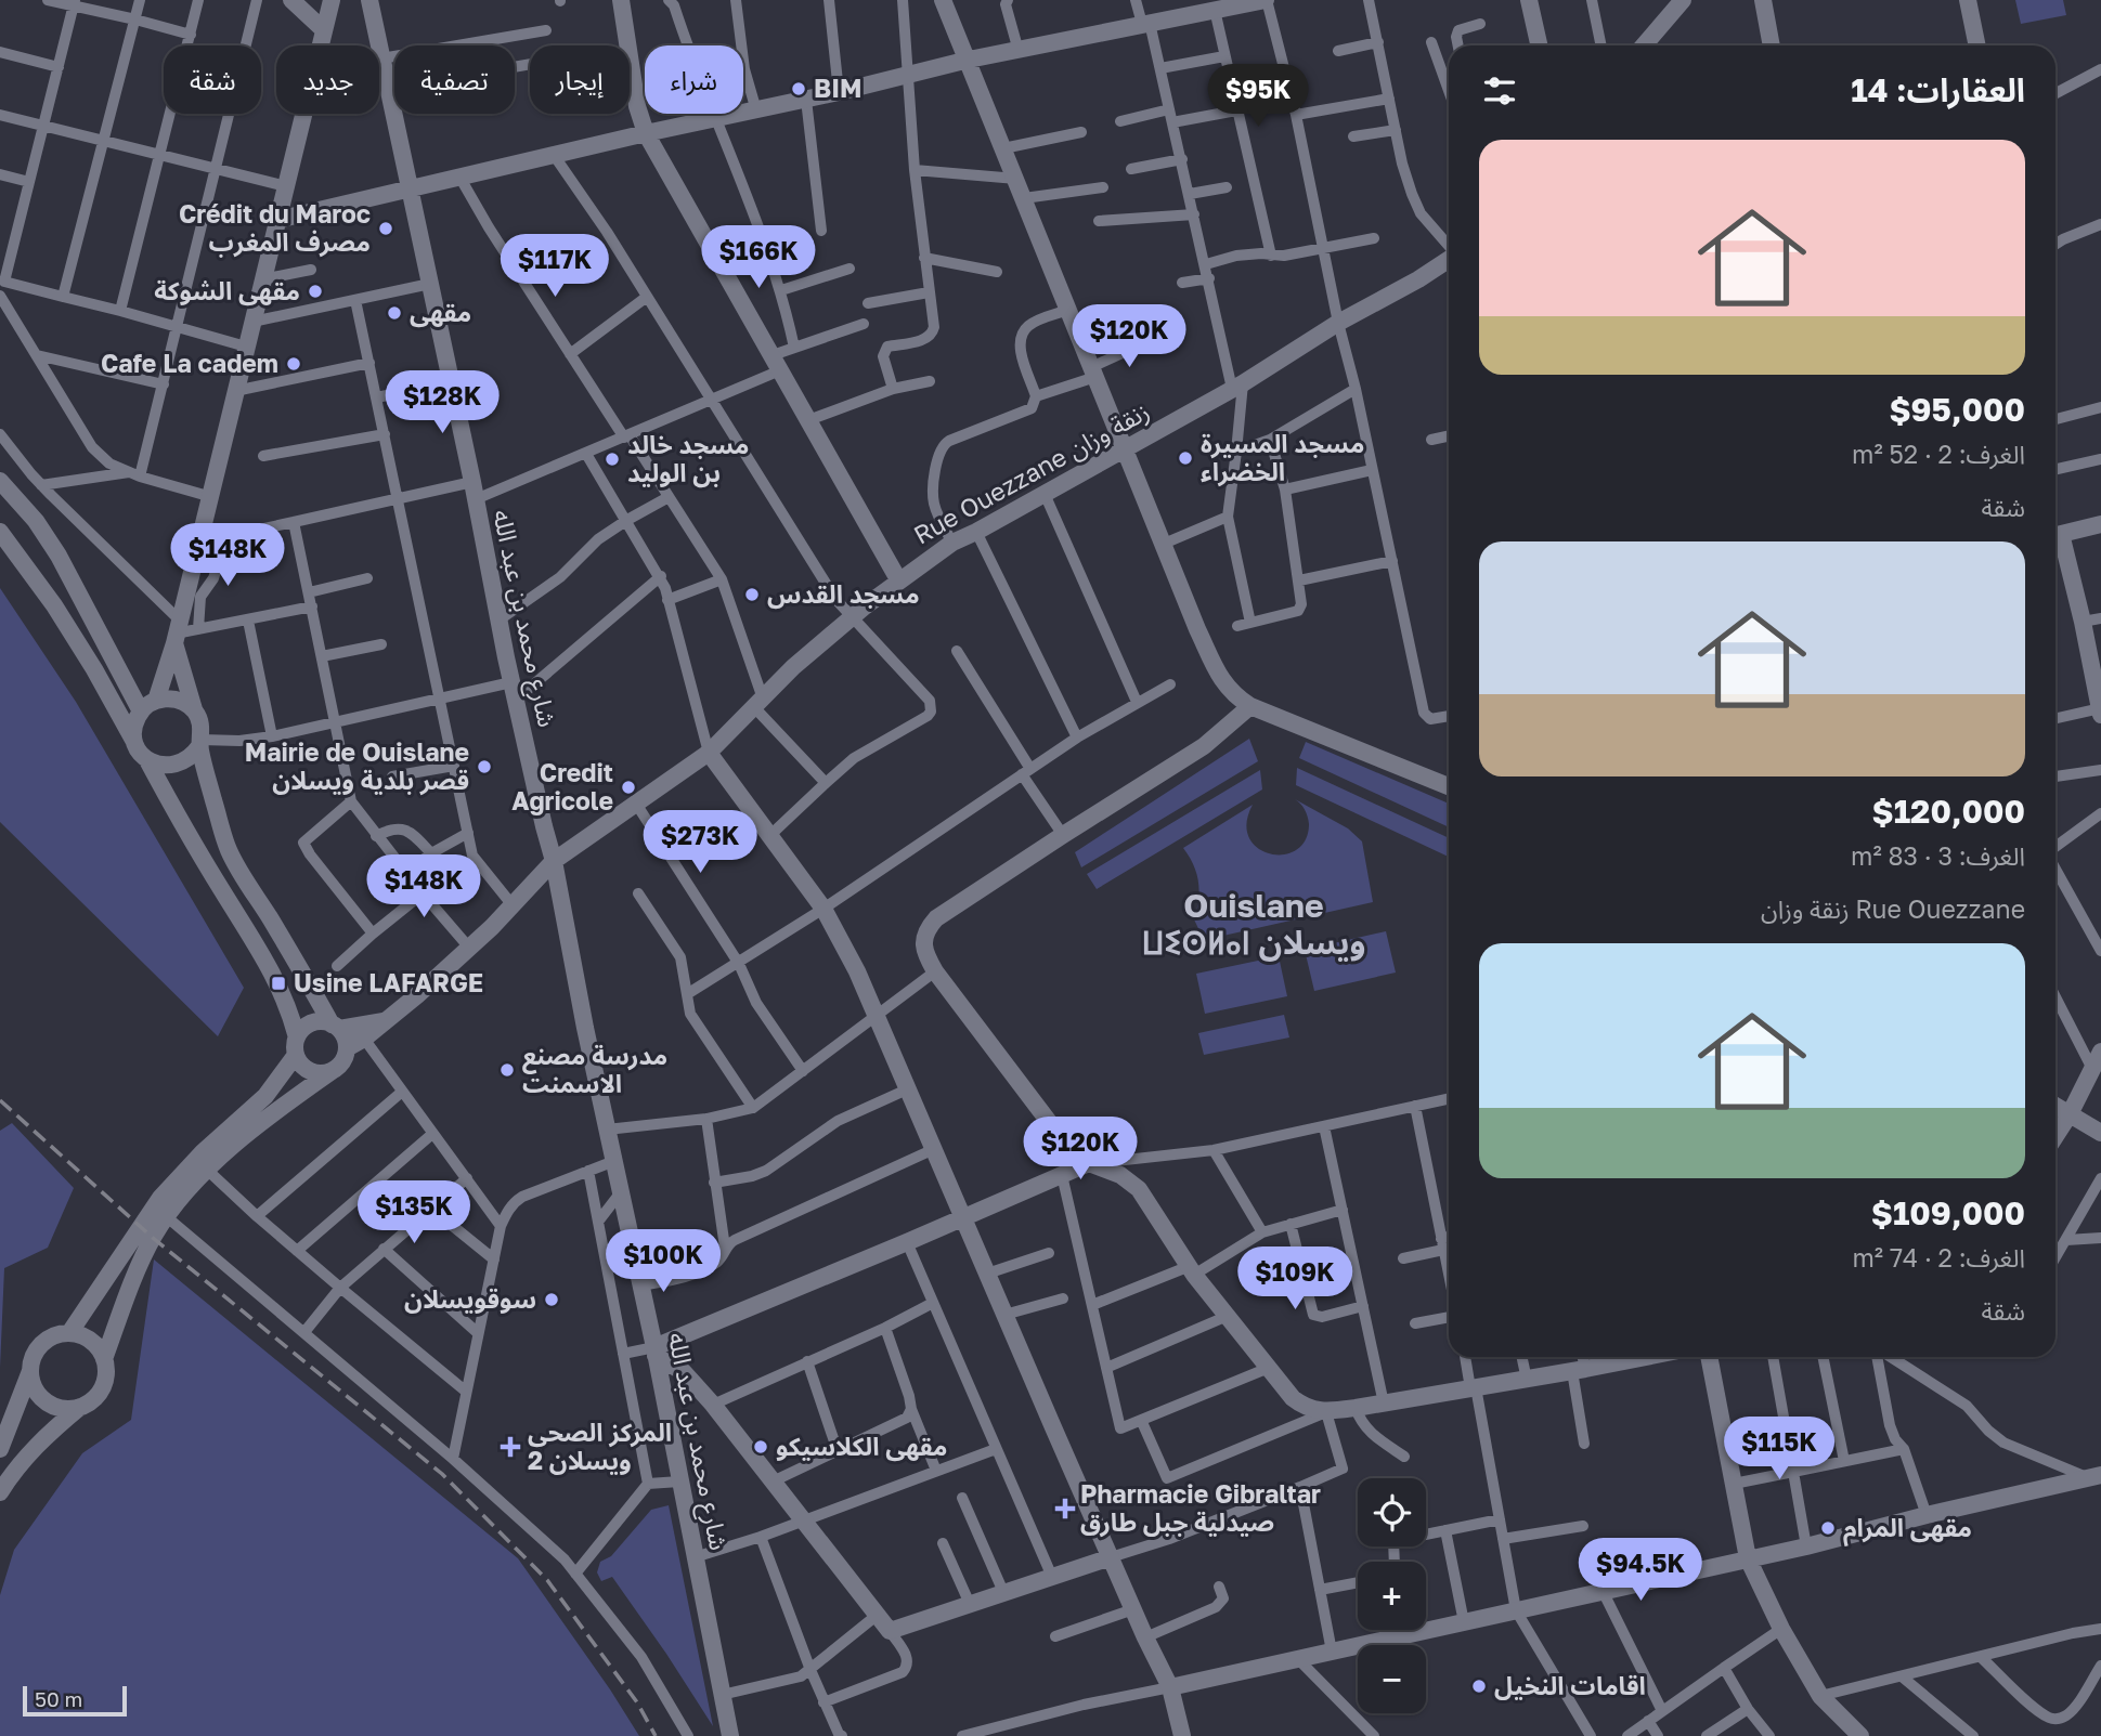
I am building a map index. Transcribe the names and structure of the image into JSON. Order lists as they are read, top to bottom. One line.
{"streets":{"street":["Rue Ouezzane زنقة وزان","شارع محمد بن عبد الله"]},"crossings":[["Rue Ouezzane زنقة وزان","شارع محمد بن عبد الله"]],"districts":["Ouislane ⵡⵉⵙⵍⴰⵏ ويسلان"],"places":{"other":["BIM","Crédit du Maroc مصرف المغرب","مقهى الشوكة","مقهى","Cafe La cadem","مسجد المسيرة الخضراء","مسجد خالد بن الوليد","مسجد القدس","Mairie de Ouislane قصر بلدية ويسلان","Credit Agricole","مدرسة مصنع الاسمنت","سوقويسلان","مقهى الكلاسيكو","مقهى المرام","اقامات النخيل"],"transit":["Usine LAFARGE"],"health":["المركز الصحي ويسلان 2","Pharmacie Gibraltar صيدلية جبل طارق"]},"scale_bar":"50 m","page":{"chip":["شراء","إيجار","تصفية","جديد","شقة"],"heading":"العقارات: 14","price":["$95K","$166K","$117K","$120K","$128K","$148K","$273K","$148K","$120K","$135K","$100K","$109K","$115K","$94.5K"],"list":[{"name":"$95,000","note":"الغرف: 2 · 52 m² · شقة"},{"name":"$120,000","note":"الغرف: 3 · 83 m² · Rue Ouezzane زنقة وزان"},{"name":"$109,000","note":"الغرف: 2 · 74 m² · شقة"}],"map_buttons":["+","−"],"scale":"50 m"}}
